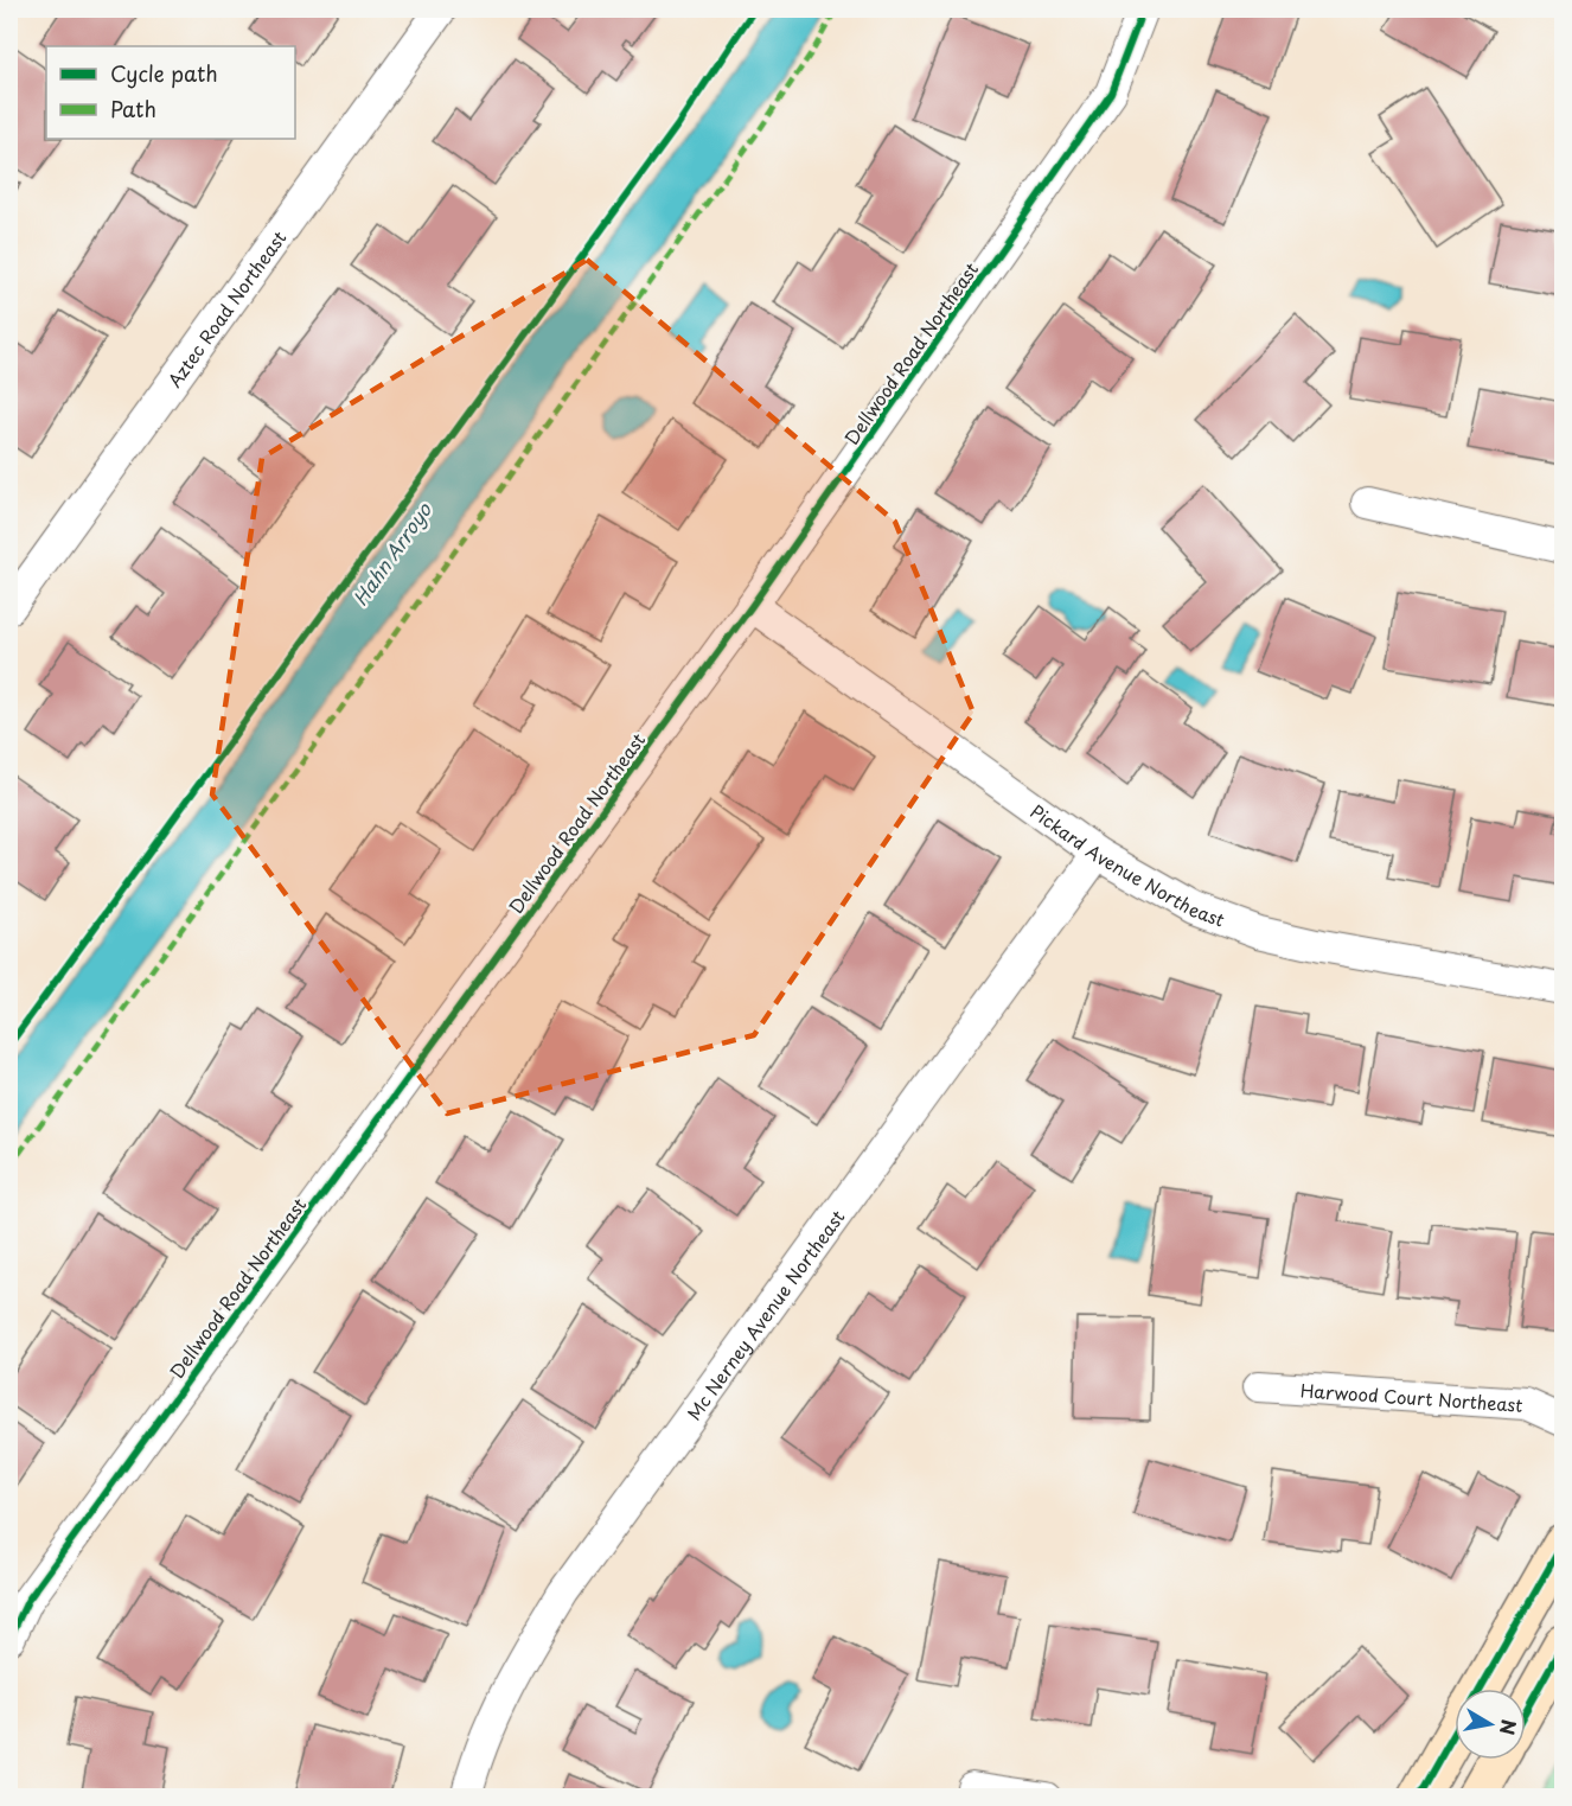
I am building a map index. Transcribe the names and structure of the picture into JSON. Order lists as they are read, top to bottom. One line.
{"streets":{"street":["Aztec Road Northeast","Dellwood Road Northeast","Pickard Avenue Northeast","Mc Nerney Avenue Northeast","Harwood Court Northeast"]},"crossings":[["Dellwood Road Northeast","Pickard Avenue Northeast"],["Pickard Avenue Northeast","Mc Nerney Avenue Northeast"]],"water":["Hahn Arroyo"],"legend":["Cycle path","Path"],"north":"right"}
